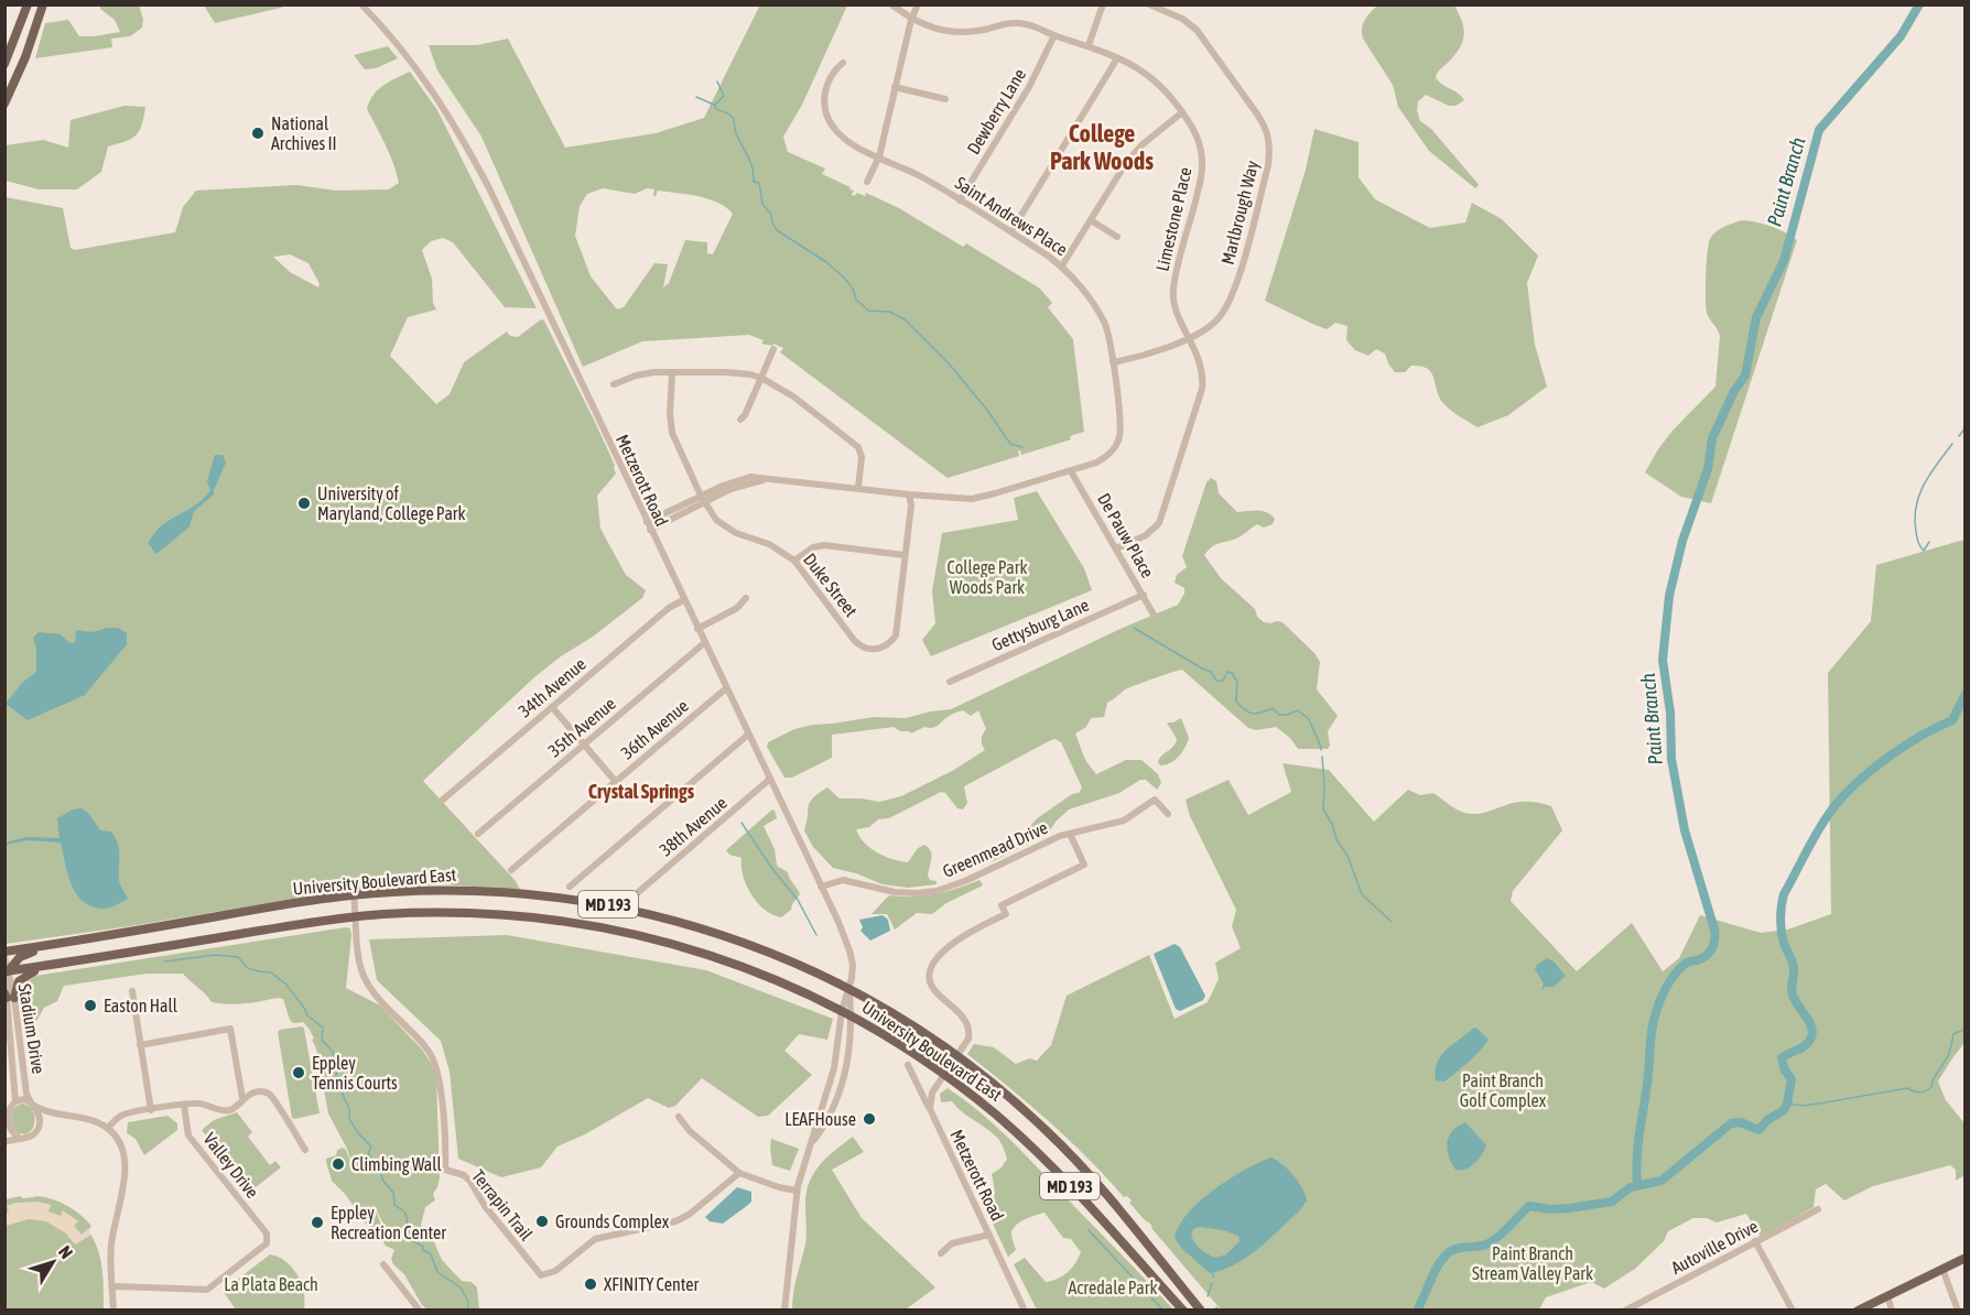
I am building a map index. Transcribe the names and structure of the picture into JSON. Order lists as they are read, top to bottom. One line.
{"streets":{"main road":["University Boulevard East","MD 193"],"street":["Dewberry Lane","Marlbrough Way","Saint Andrews Place","Limestone Place","Metzerott Road","De Pauw Place","Duke Street","Gettysburg Lane","34th Avenue","35th Avenue","36th Avenue","38th Avenue","Greenmead Drive","Stadium Drive","Valley Drive","Terrapin Trail","Autoville Drive"]},"crossings":[["Dewberry Lane","Saint Andrews Place"],["Dewberry Lane","Limestone Place"],["Marlbrough Way","Saint Andrews Place"],["Marlbrough Way","Limestone Place"],["Saint Andrews Place","Metzerott Road"],["Saint Andrews Place","De Pauw Place"],["Saint Andrews Place","Duke Street"],["Limestone Place","De Pauw Place"],["Metzerott Road","34th Avenue"],["Metzerott Road","35th Avenue"],["Metzerott Road","36th Avenue"],["Metzerott Road","38th Avenue"],["Metzerott Road","Greenmead Drive"],["Metzerott Road","University Boulevard East"],["De Pauw Place","Gettysburg Lane"],["University Boulevard East","Stadium Drive"],["University Boulevard East","Terrapin Trail"]],"districts":["College Park Woods","Crystal Springs"],"water":["Paint Branch"],"parks":["College Park Woods Park","Paint Branch Golf Complex","Paint Branch Stream Valley Park","La Plata Beach","Acredale Park"],"places":["National Archives II","University of Maryland, College Park","Easton Hall","Eppley Tennis Courts","LEAFHouse","Climbing Wall","Grounds Complex","Eppley Recreation Center","XFINITY Center"],"north":"top right"}
